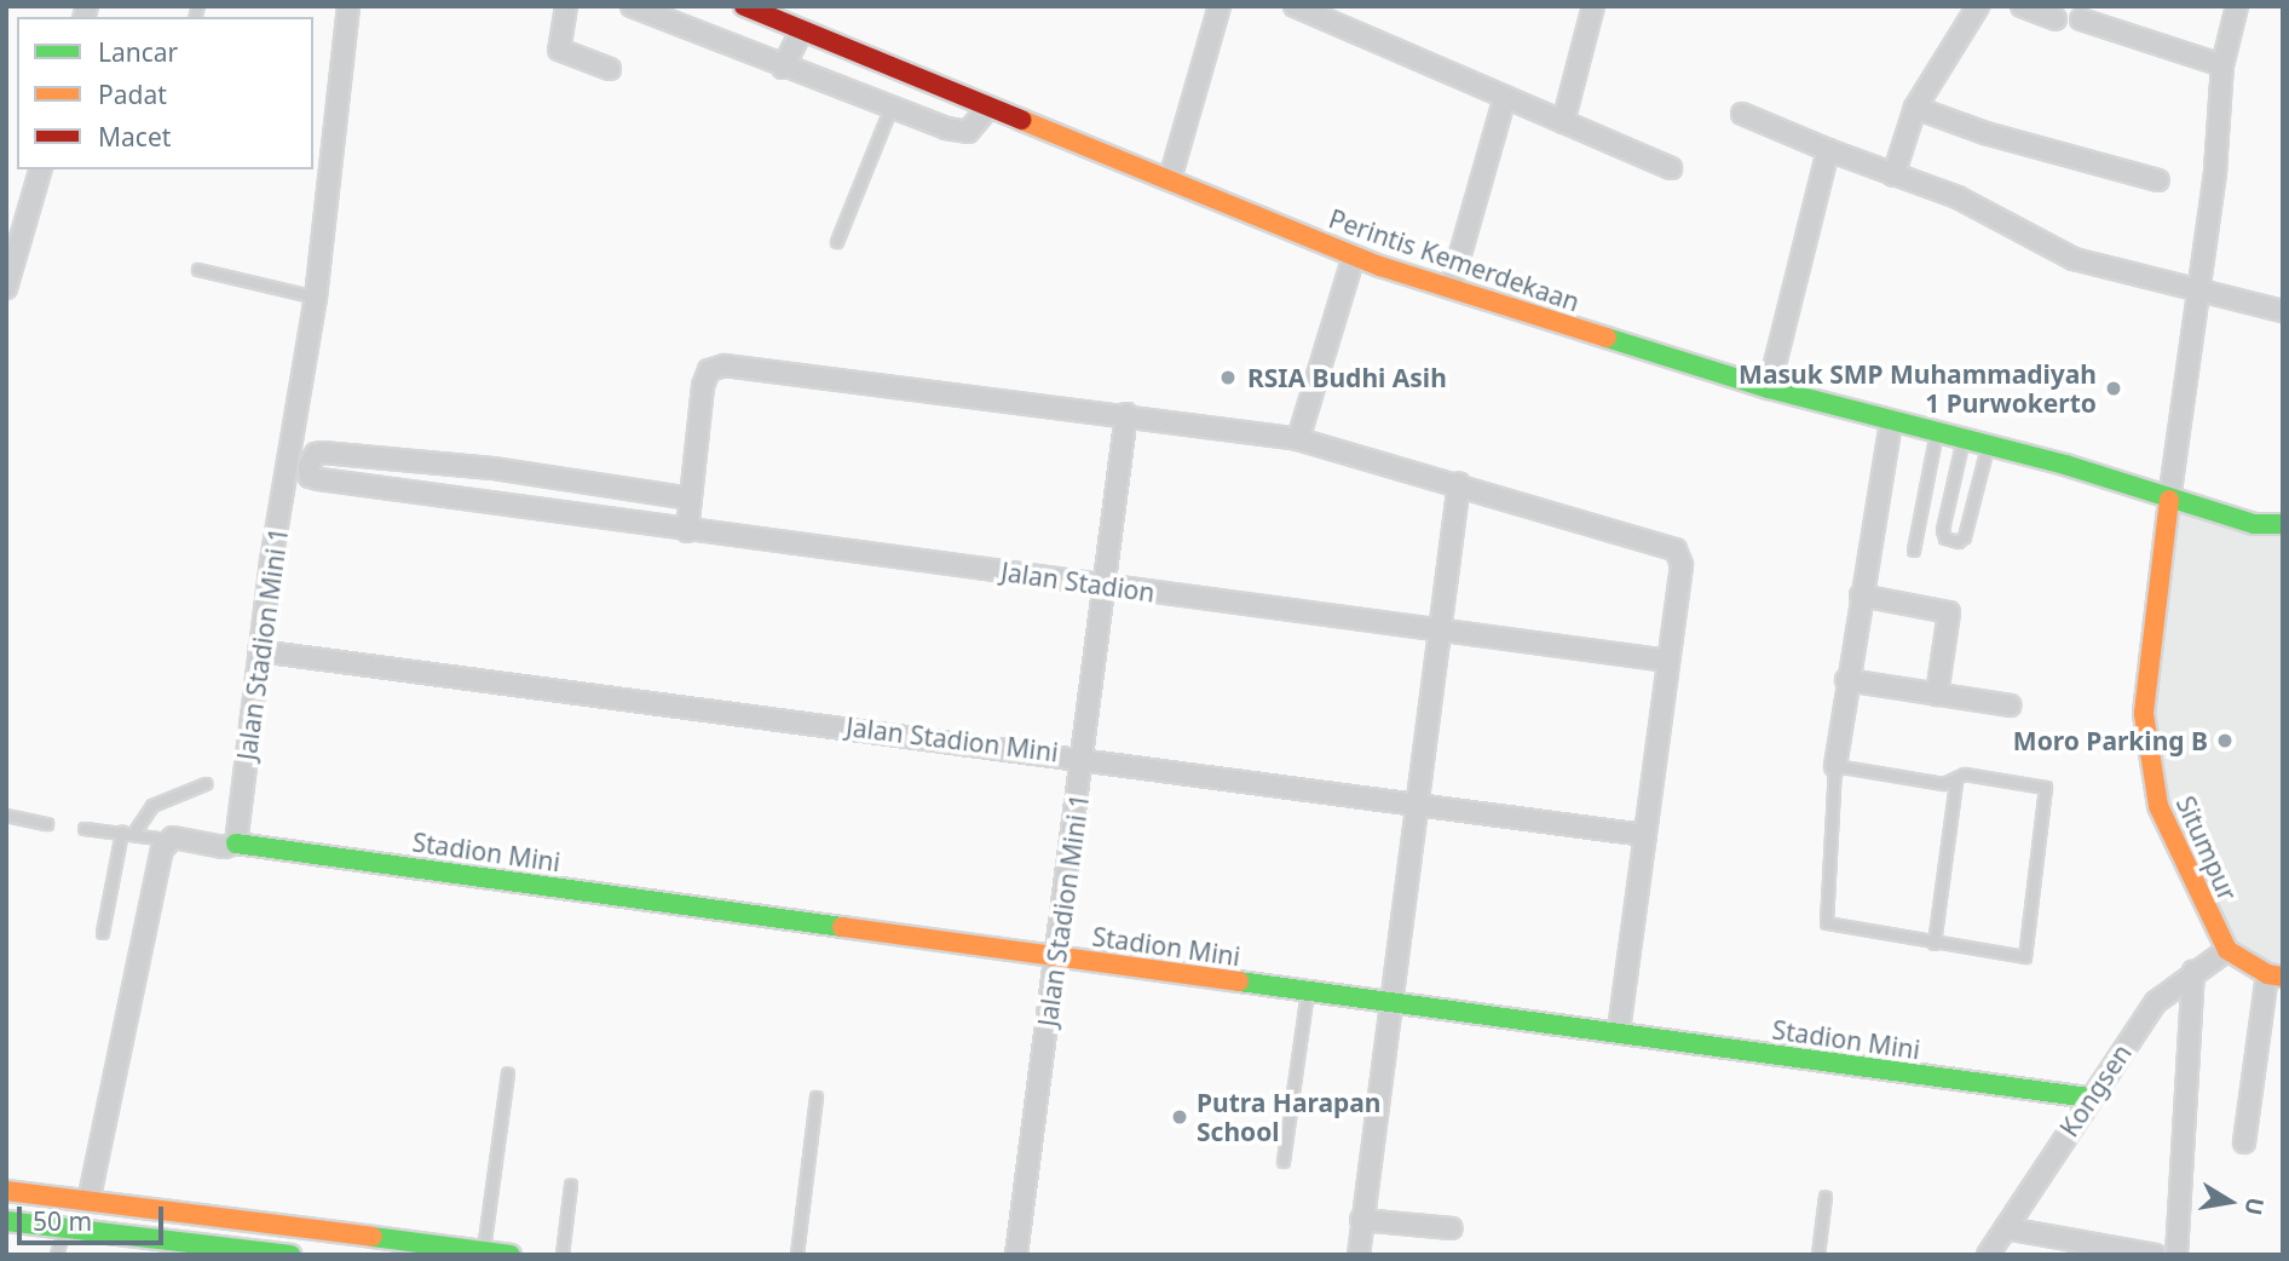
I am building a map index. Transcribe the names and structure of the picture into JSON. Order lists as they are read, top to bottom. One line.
{"streets":{"street":["Perintis Kemerdekaan","Jalan Stadion","Jalan Stadion Mini 1","Jalan Stadion Mini","Situmpur","Stadion Mini","Kongsen"]},"crossings":[["Perintis Kemerdekaan","Situmpur"],["Jalan Stadion","Jalan Stadion Mini 1"],["Jalan Stadion Mini 1","Jalan Stadion Mini"],["Jalan Stadion Mini 1","Stadion Mini"],["Situmpur","Kongsen"],["Stadion Mini","Kongsen"]],"places":["RSIA Budhi Asih","Masuk SMP Muhammadiyah 1 Purwokerto","Moro Parking B","Putra Harapan School"],"legend":["Lancar","Padat","Macet"],"scale_bar":"50 m","north":"right"}
